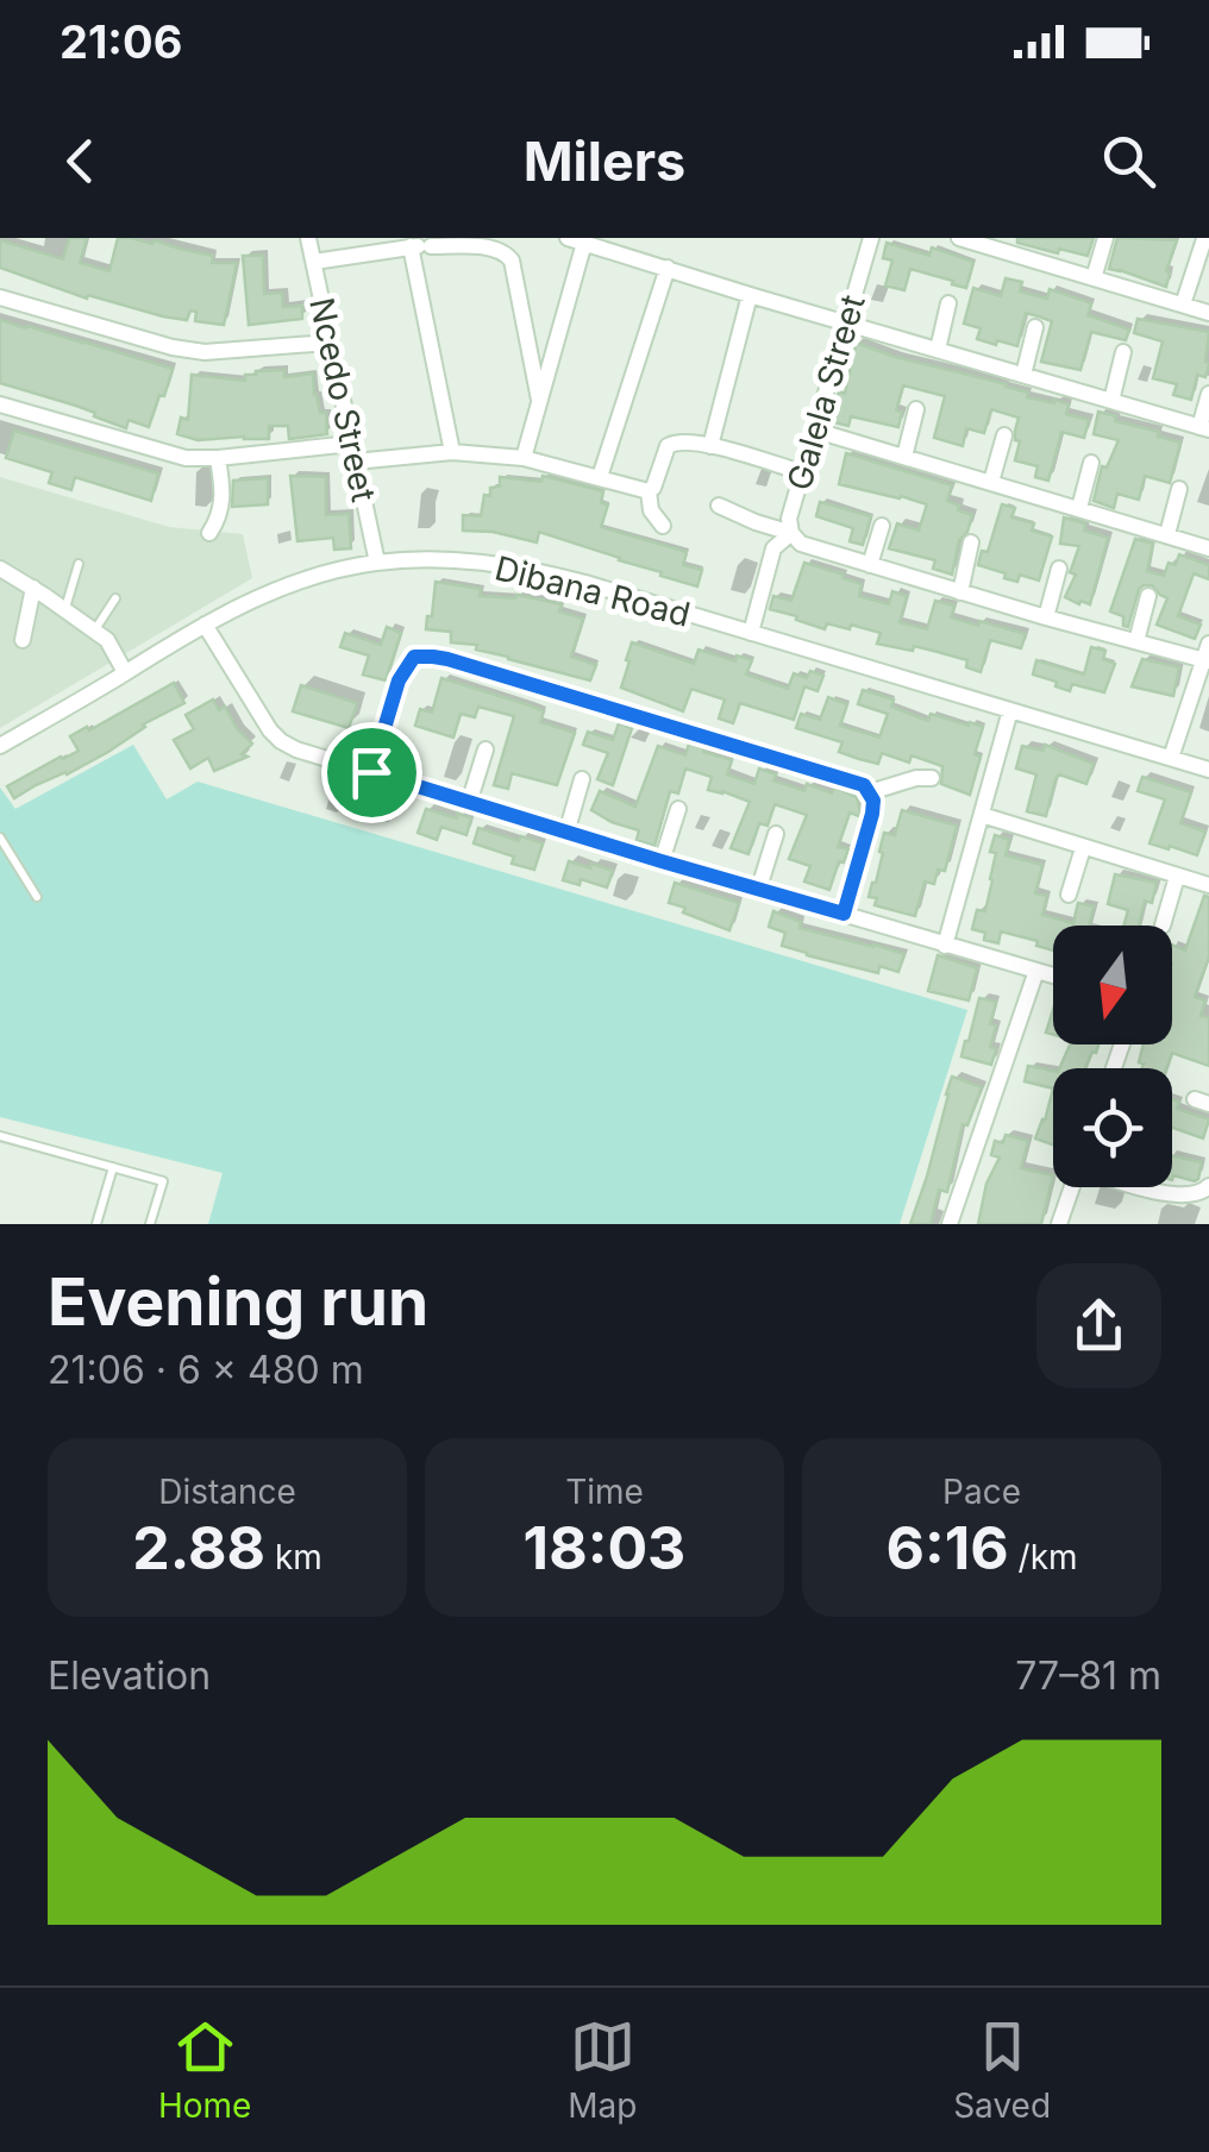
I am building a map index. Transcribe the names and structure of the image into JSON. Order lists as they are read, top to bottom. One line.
{"streets":{"street":["Galela Street","Ncedo Street","Dibana Road"]},"crossings":[["Ncedo Street","Dibana Road"]],"north":"bottom","page":{"status":"21:06","header":"Milers","heading":["Evening run","21:06 · 6 × 480 m"],"stats":[["Distance","2.88 km"],["Time","18:03"],["Pace","6:16 /km"]],"chart":["Elevation","77–81 m"],"tabs":["Home","Map","Saved"]}}
